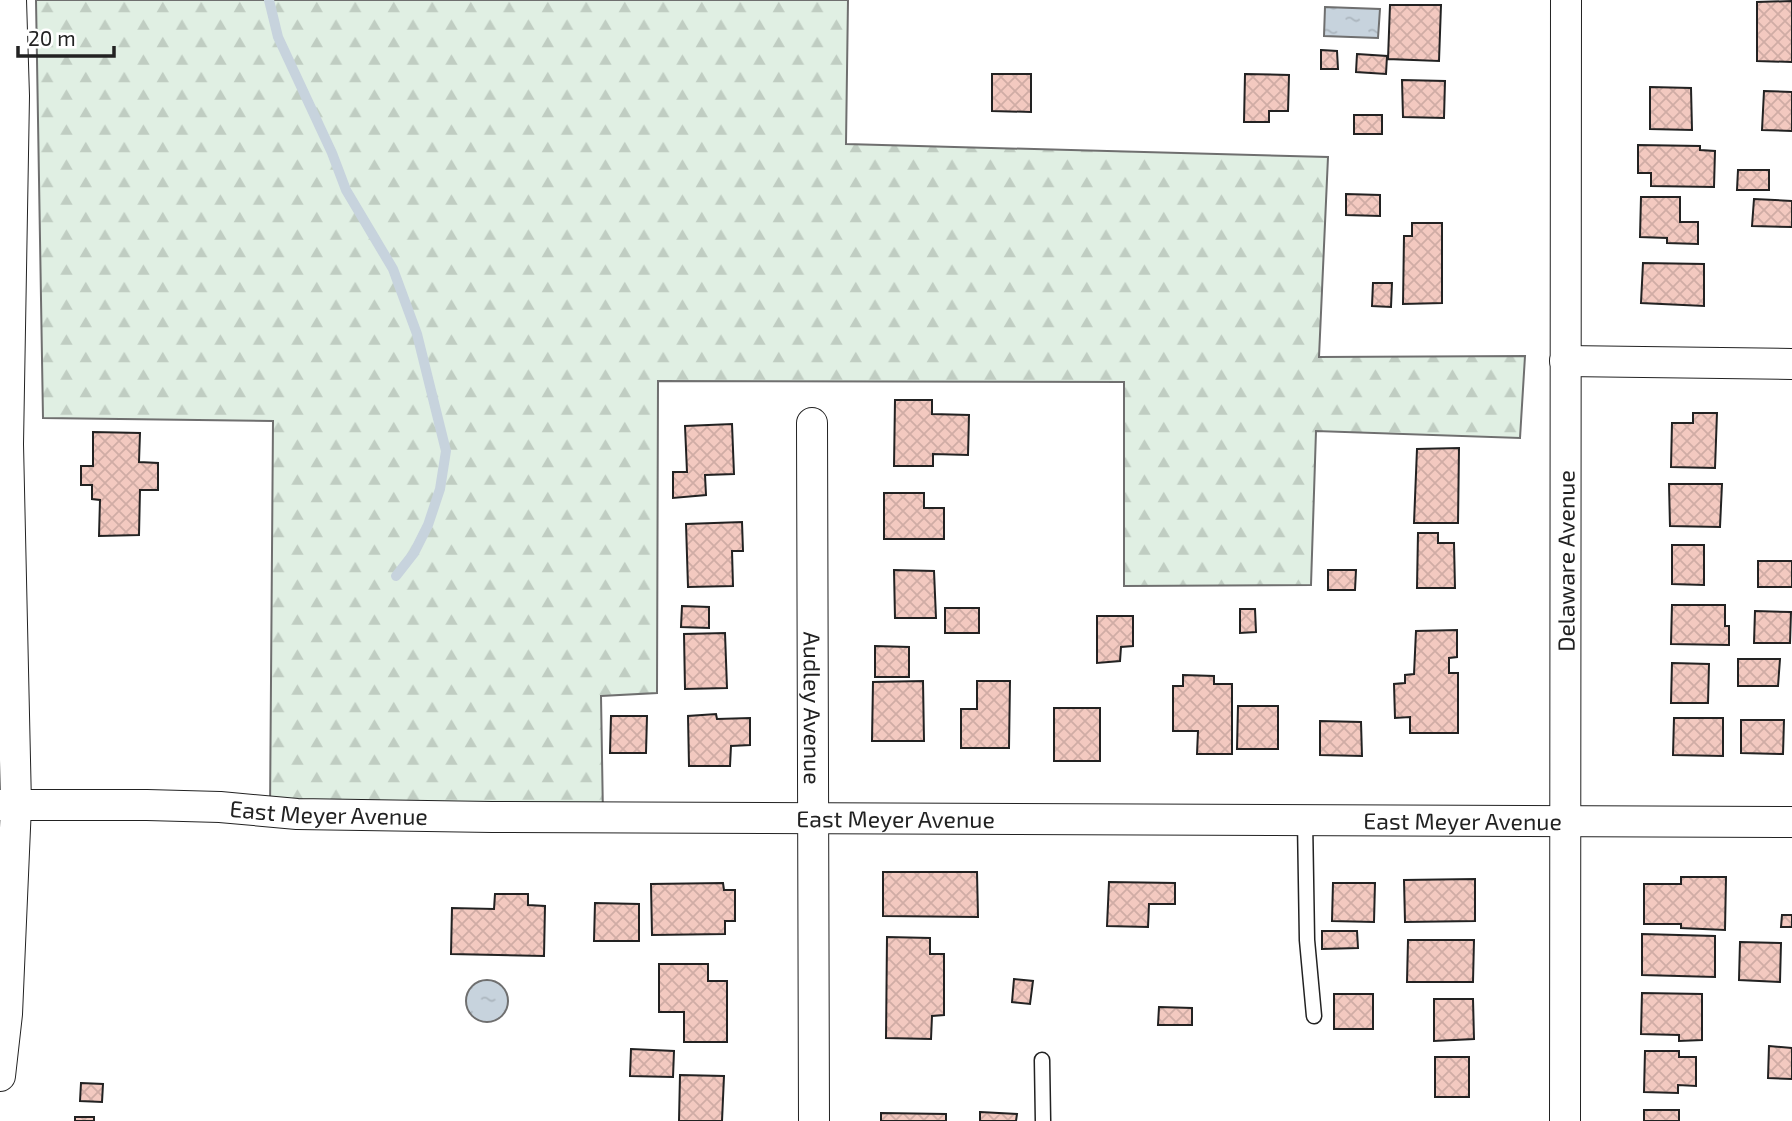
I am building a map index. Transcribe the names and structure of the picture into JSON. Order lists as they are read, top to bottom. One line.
{"streets":{"street":["Delaware Avenue","Audley Avenue","East Meyer Avenue"]},"crossings":[["Delaware Avenue","East Meyer Avenue"],["Audley Avenue","East Meyer Avenue"]],"scale_bar":"20 m"}
